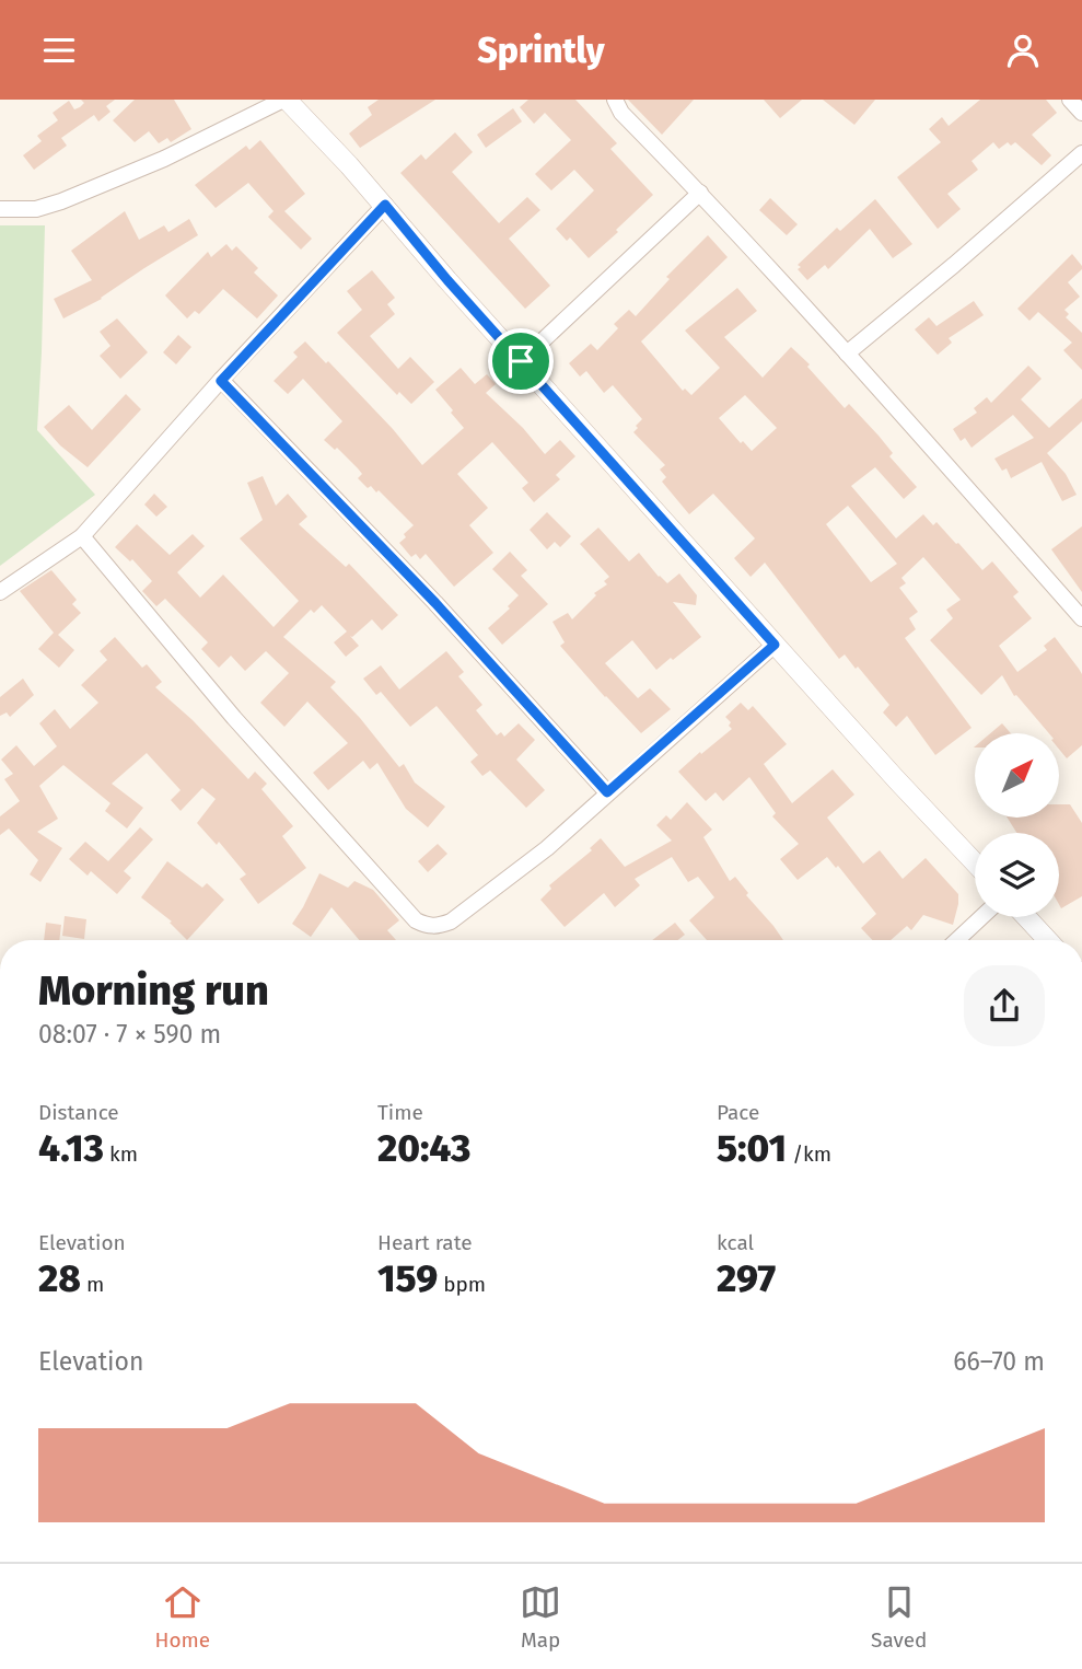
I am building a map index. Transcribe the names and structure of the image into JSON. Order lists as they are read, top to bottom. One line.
{"north":"top right","page":{"header":"Sprintly","heading":["Morning run","08:07 · 7 × 590 m"],"stats":[["Distance","4.13 km"],["Time","20:43"],["Pace","5:01 /km"],["Elevation","28 m"],["Heart rate","159 bpm"],["kcal","297"]],"chart":["Elevation","66–70 m"],"tabs":["Home","Map","Saved"]}}
